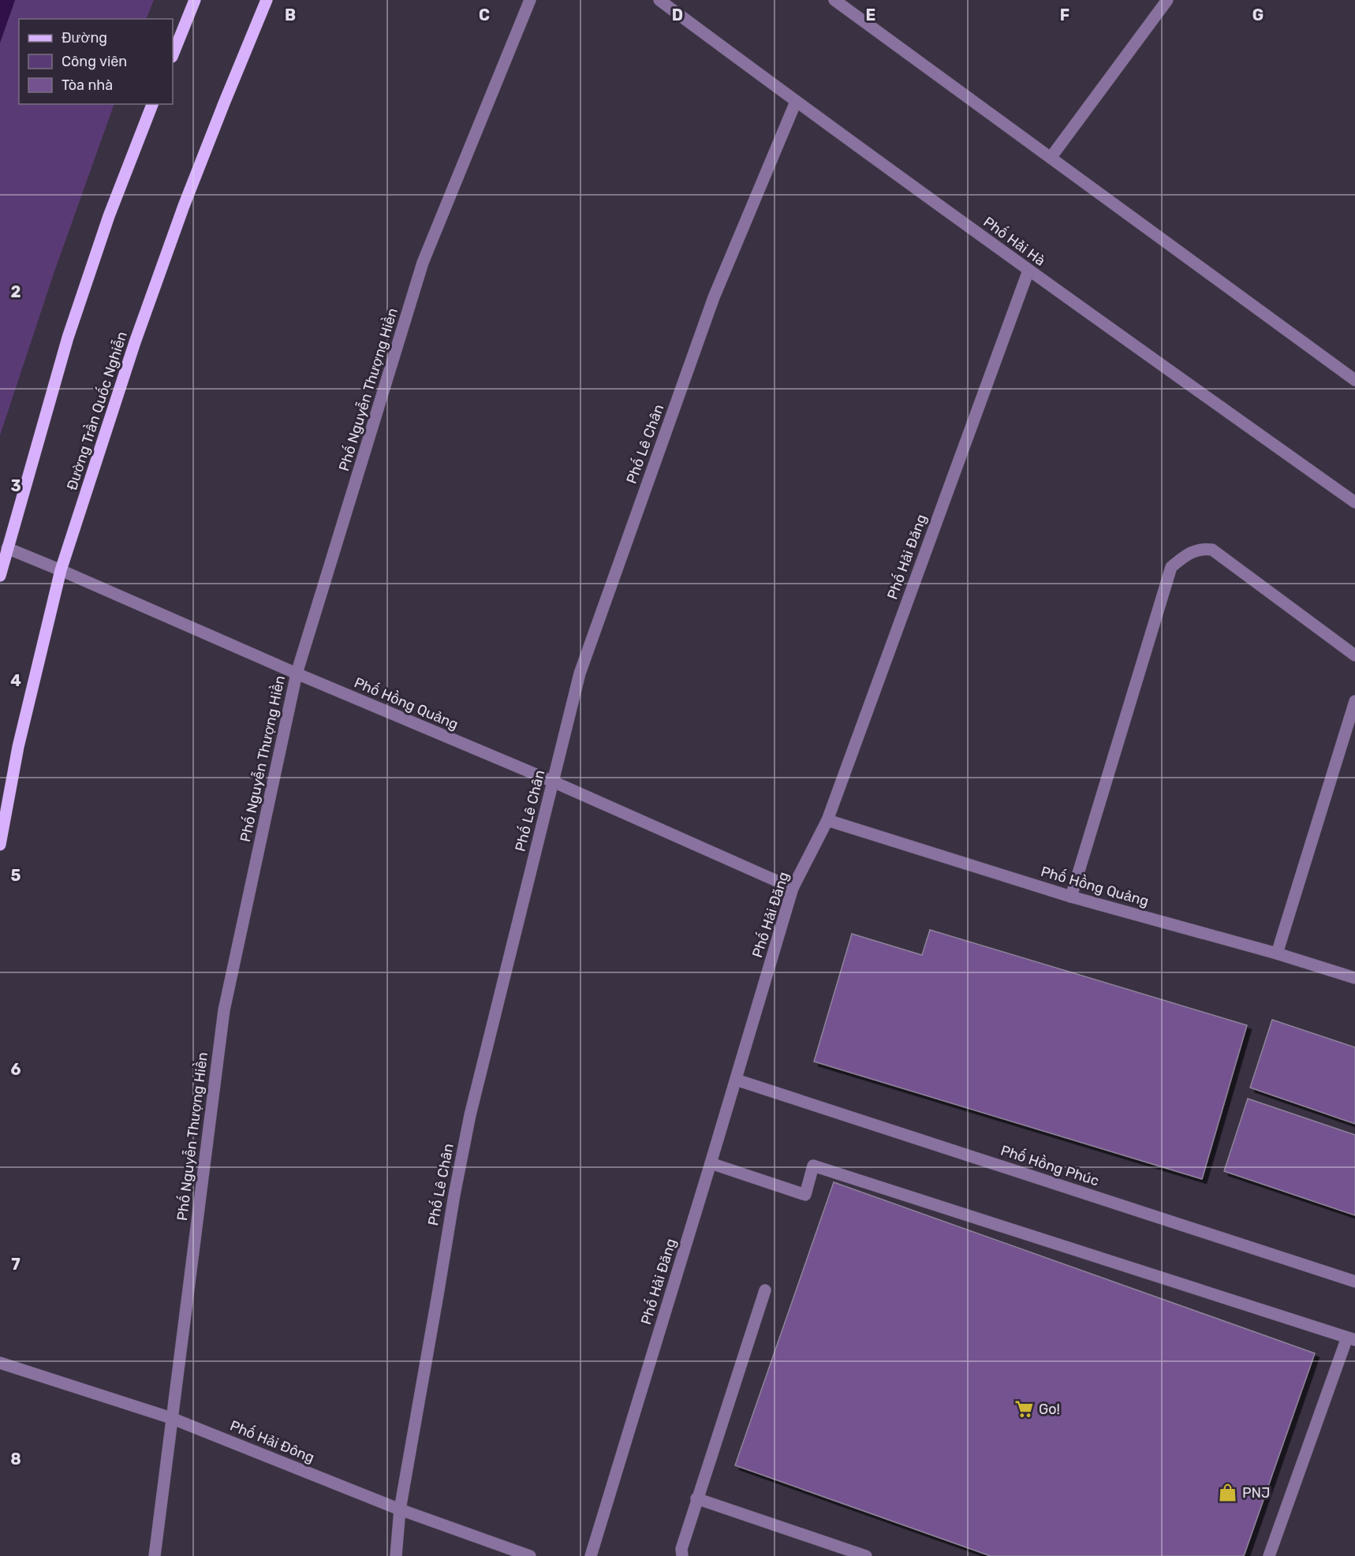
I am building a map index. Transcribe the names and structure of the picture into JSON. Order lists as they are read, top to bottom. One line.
{"streets":{"main road":["Đường Trần Quốc Nghiễn"],"street":["Phố Hải Hà","Phố Nguyễn Thượng Hiền","Phố Lê Chân","Phố Hải Đăng","Phố Hồng Quảng","Phố Hồng Phúc","Phố Hải Đông"]},"crossings":[["Phố Hải Hà","Phố Lê Chân"],["Phố Hải Hà","Phố Hải Đăng"],["Phố Nguyễn Thượng Hiền","Phố Hồng Quảng"],["Phố Nguyễn Thượng Hiền","Phố Hải Đông"],["Đường Trần Quốc Nghiễn","Phố Hồng Quảng"],["Phố Lê Chân","Phố Hồng Quảng"],["Phố Lê Chân","Phố Hải Đông"],["Phố Hải Đăng","Phố Hồng Quảng"],["Phố Hải Đăng","Phố Hồng Phúc"]],"places":{"supermarket":["Go!"],"shop":["PNJ"]},"legend":["Đường","Công viên","Tòa nhà"],"grid":{"columns":["B","C","D","E","F","G"],"rows":["2","3","4","5","6","7","8"]}}
